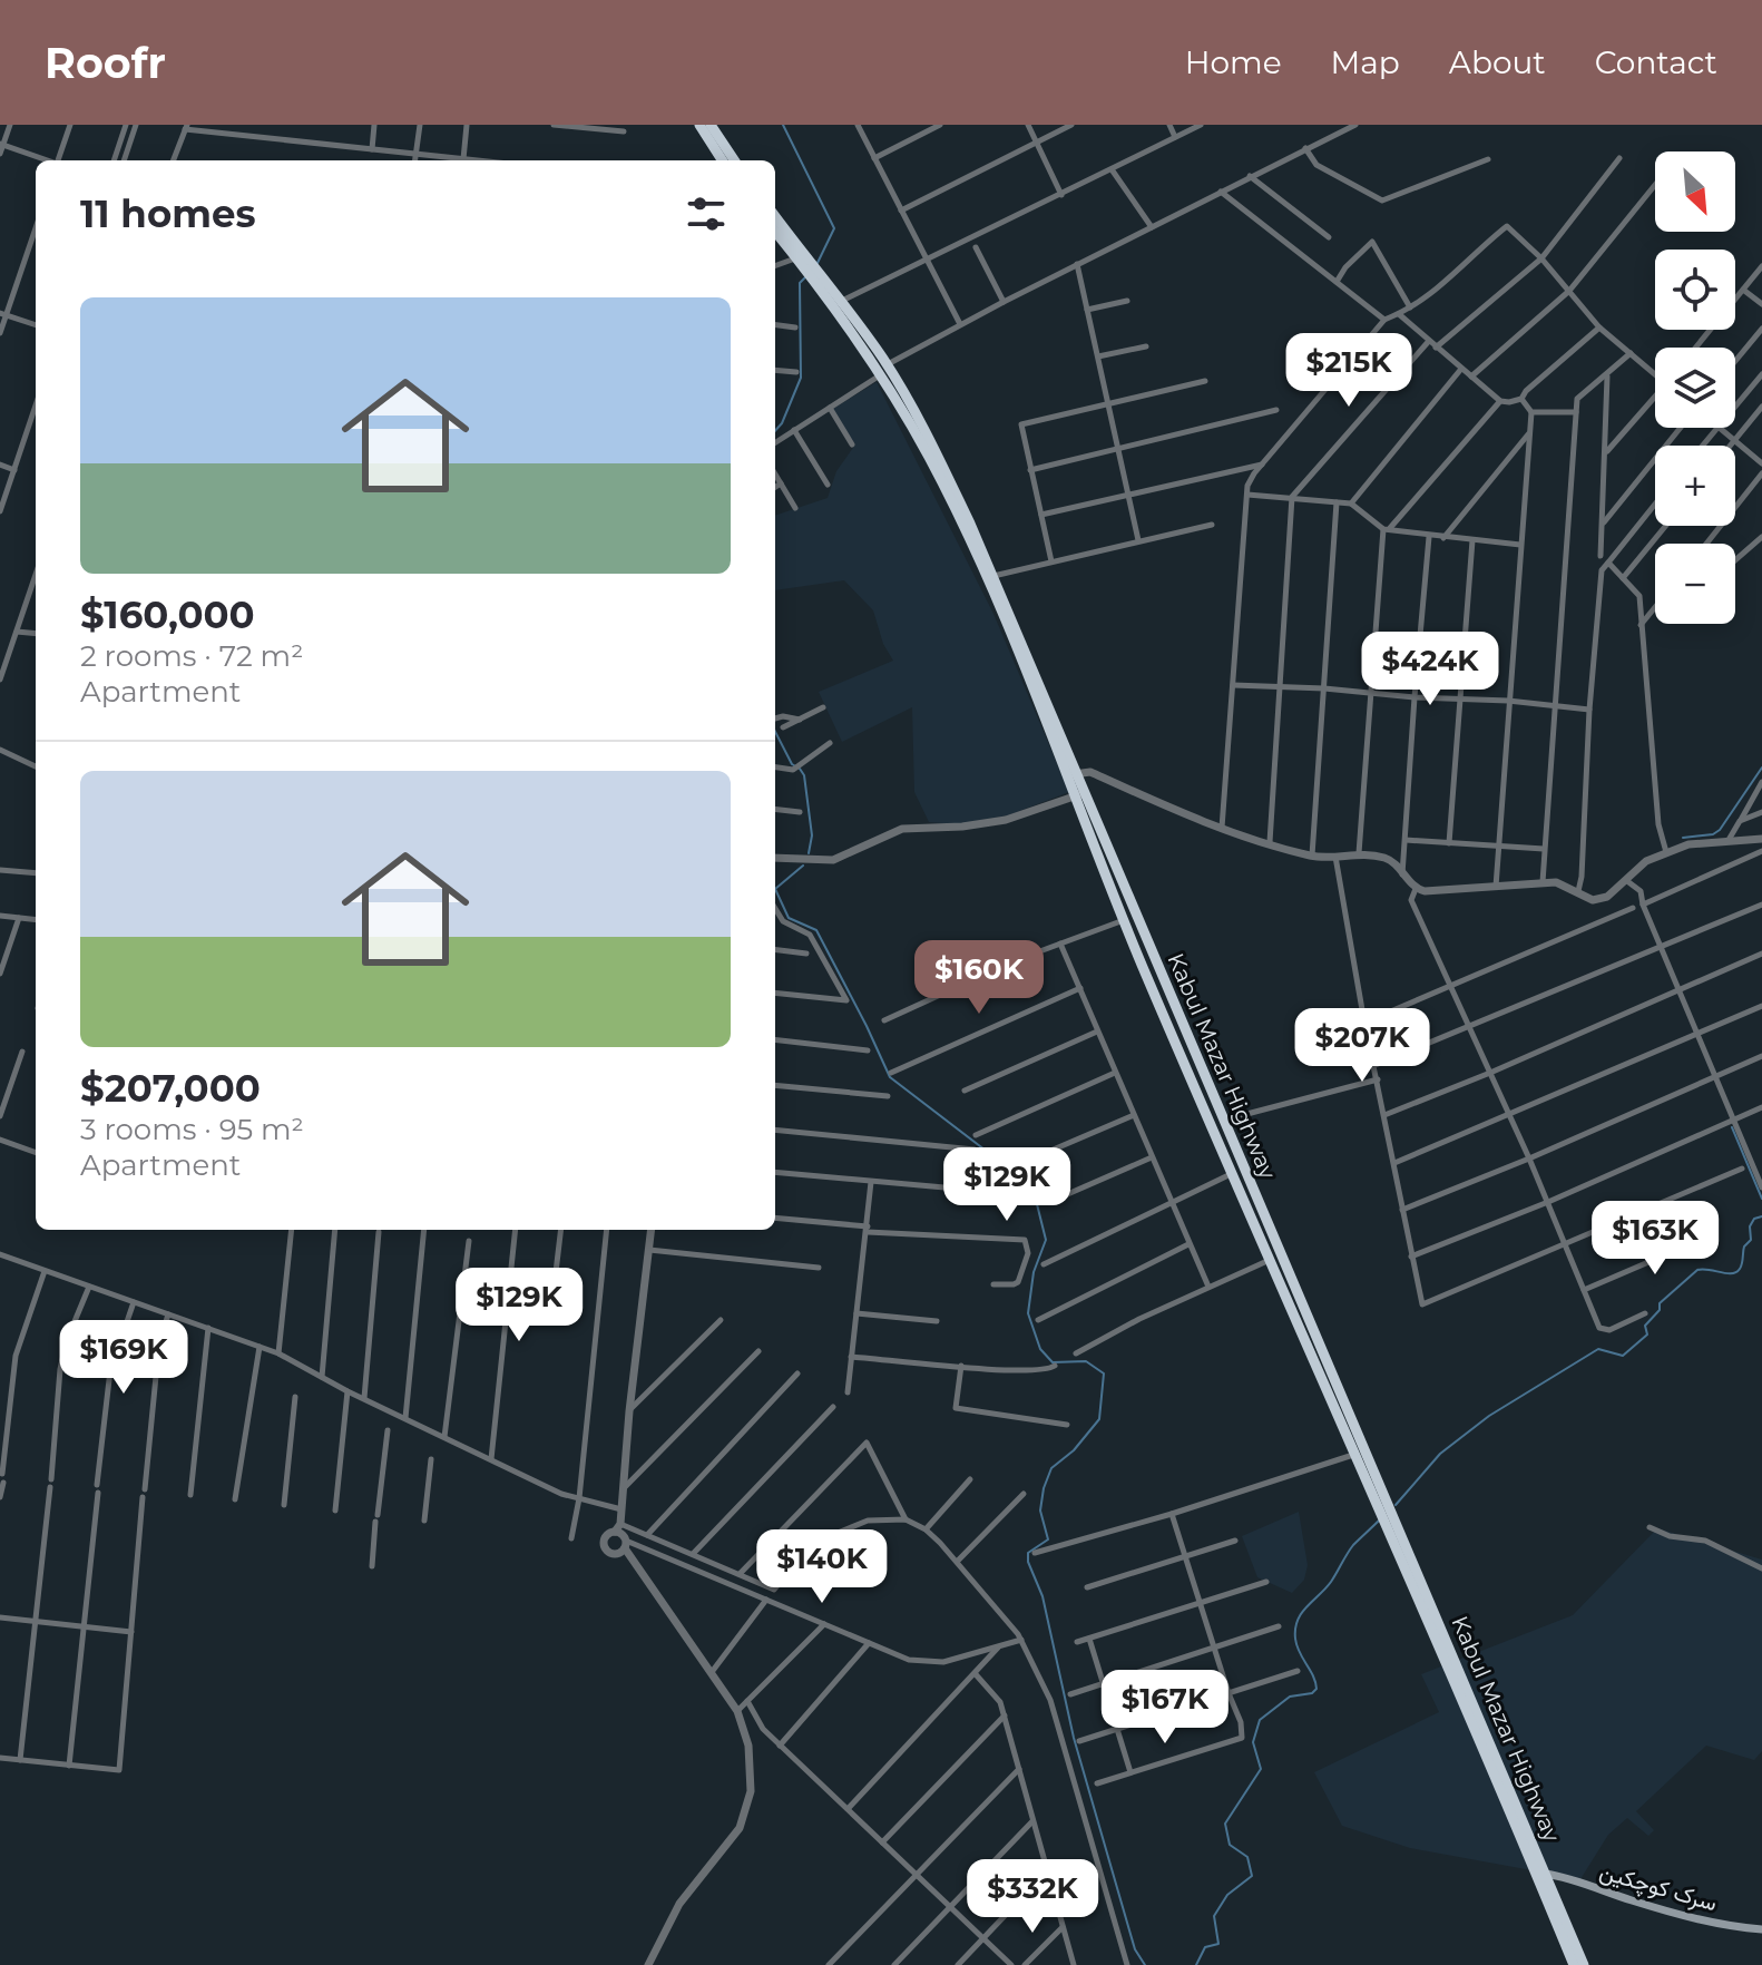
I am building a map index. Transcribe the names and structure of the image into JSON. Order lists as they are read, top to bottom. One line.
{"streets":{"highway":["Kabul Mazar Highway"],"main road":["سرک کوچکین"]},"crossings":[["Kabul Mazar Highway","سرک کوچکین"]],"north":"bottom right","page":{"header":"Roofr","nav":["Home","Map","About","Contact"],"map_buttons":["+","−"],"heading":"11 homes","list":[{"name":"$160,000","note":"2 rooms · 72 m² · Apartment"},{"name":"$207,000","note":"3 rooms · 95 m² · Apartment"}],"price":["$215K","$424K","$160K","$207K","$129K","$163K","$129K","$169K","$140K","$167K","$332K"]}}
